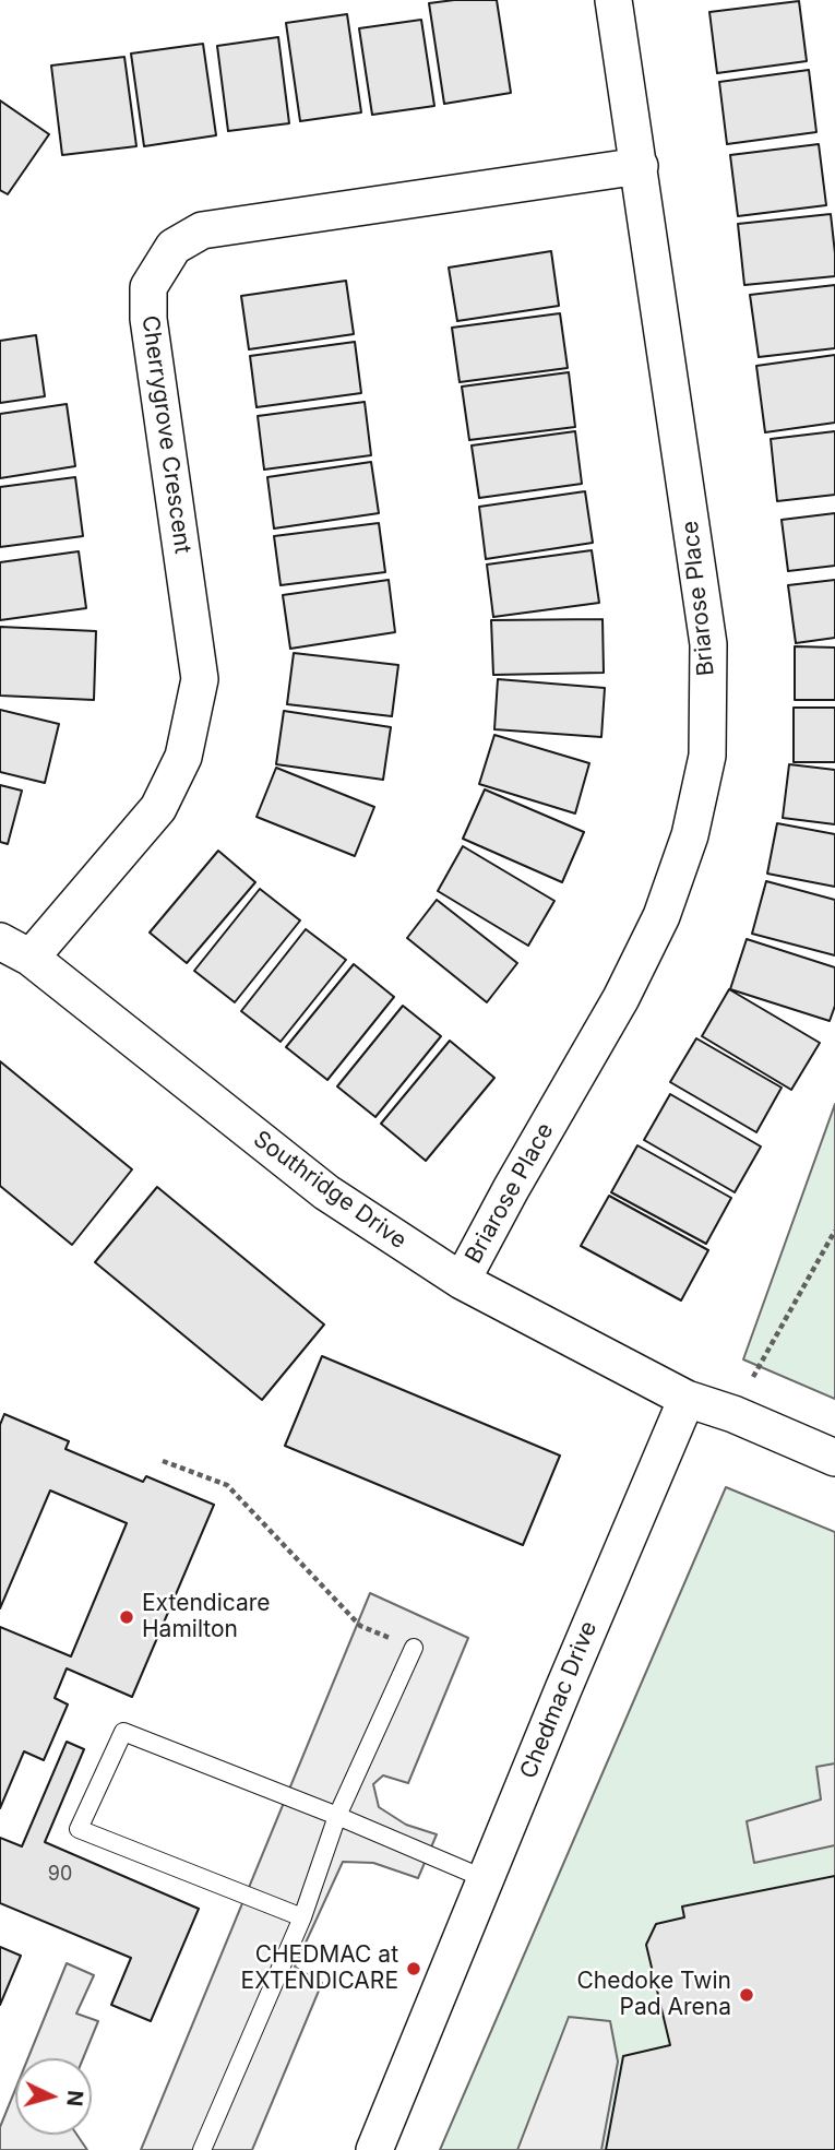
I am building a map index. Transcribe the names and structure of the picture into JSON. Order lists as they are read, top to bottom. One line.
{"streets":{"street":["Cherrygrove Crescent","Briarose Place","Southridge Drive","Chedmac Drive"]},"crossings":[["Cherrygrove Crescent","Briarose Place"],["Cherrygrove Crescent","Southridge Drive"],["Briarose Place","Southridge Drive"],["Southridge Drive","Chedmac Drive"]],"places":["Extendicare Hamilton","CHEDMAC at EXTENDICARE","Chedoke Twin Pad Arena"],"house_numbers":["90"],"north":"right"}
